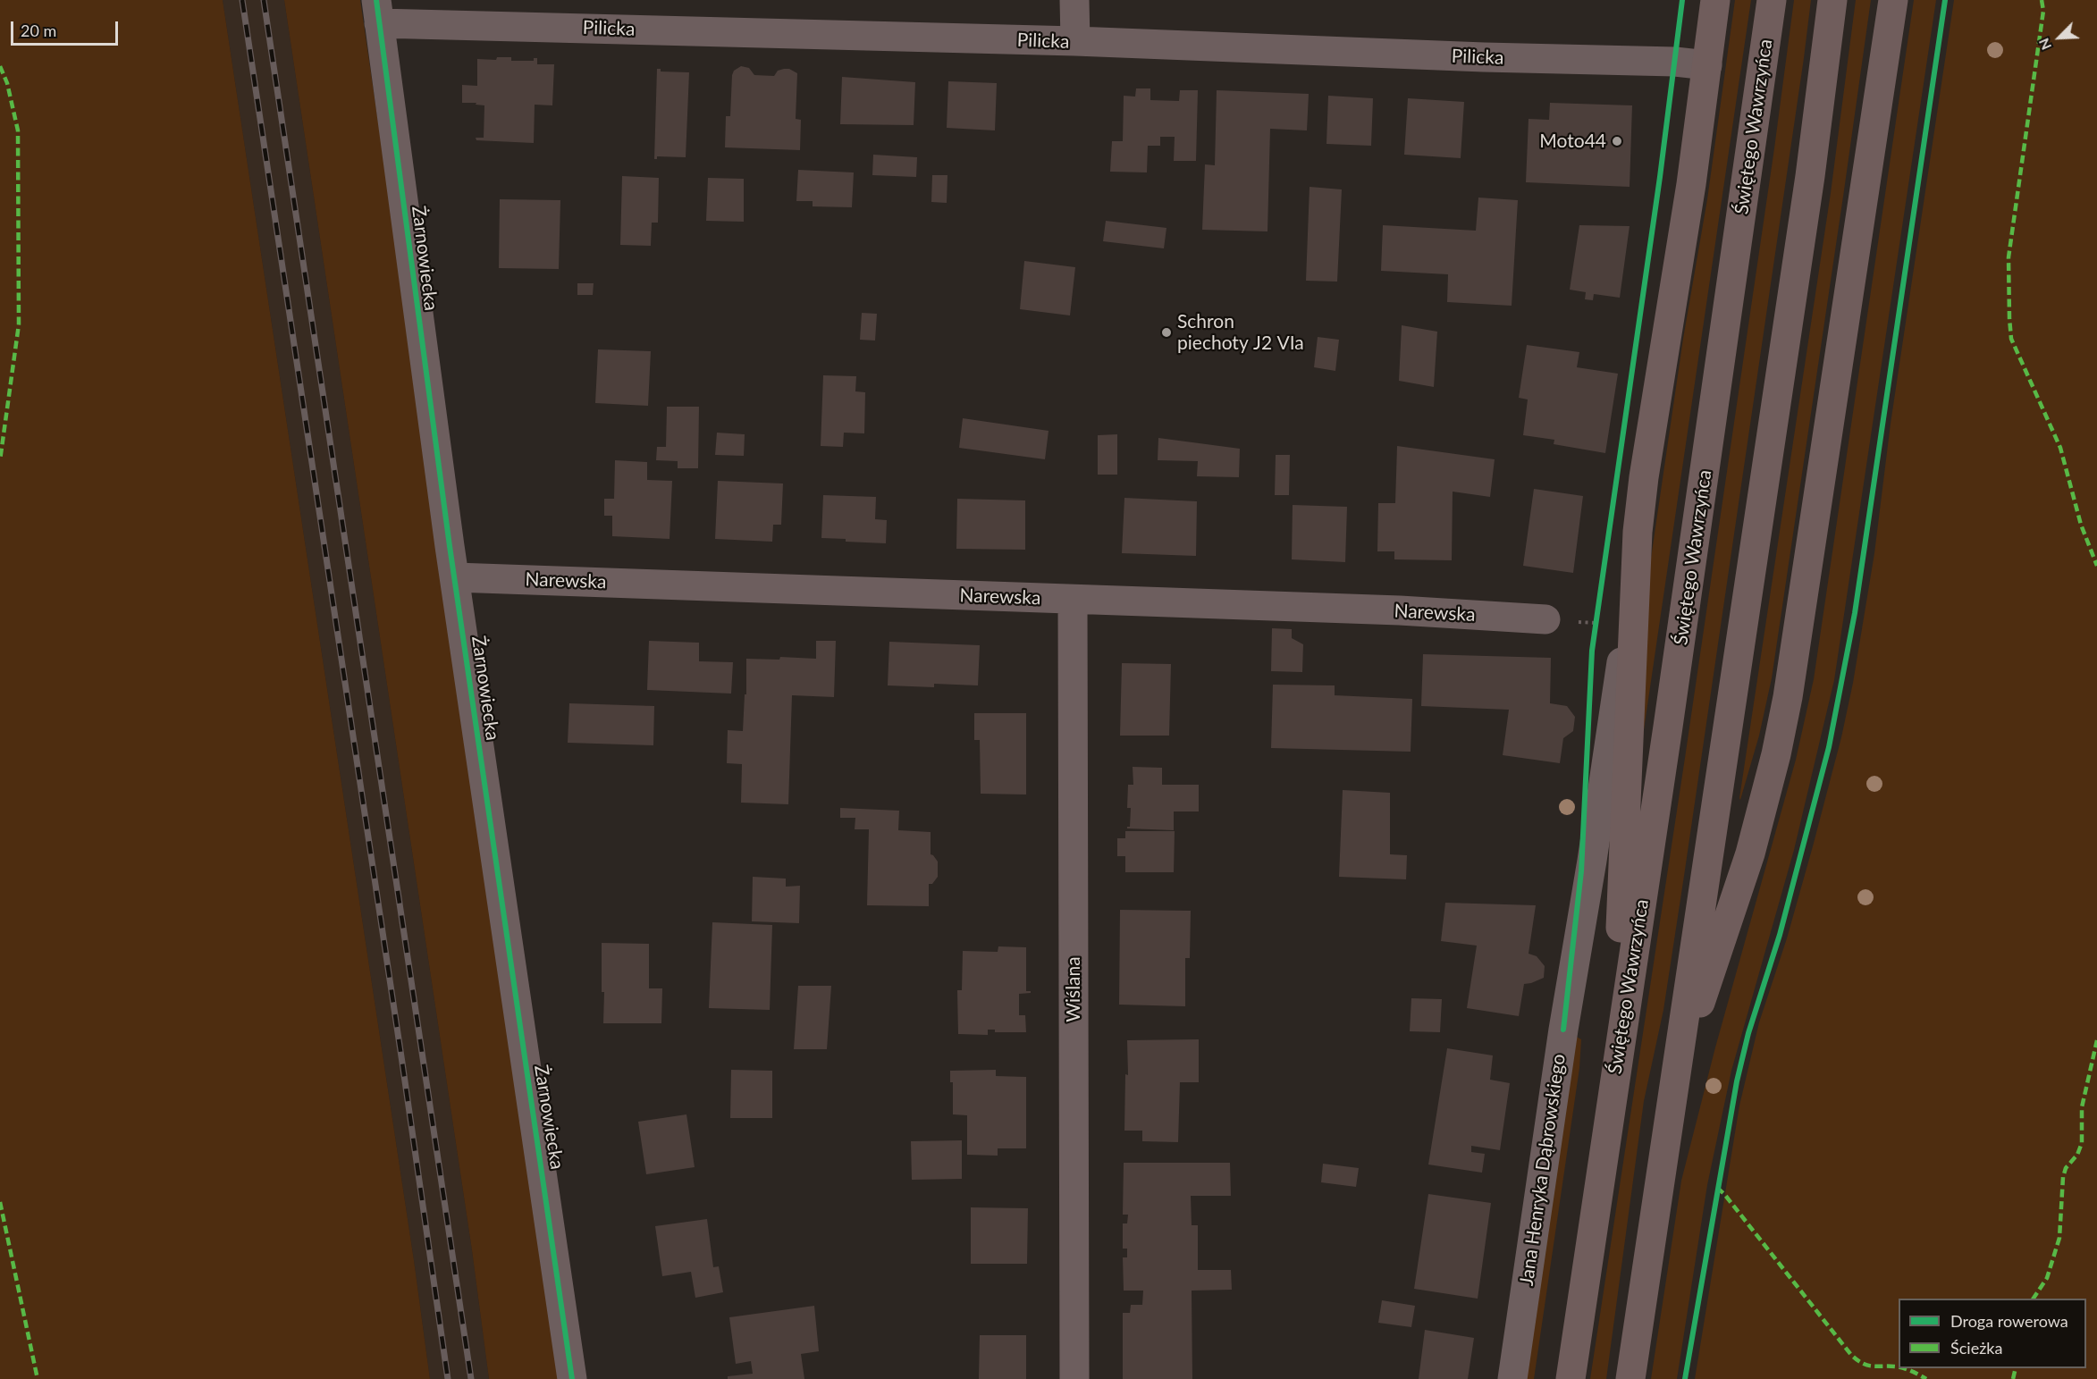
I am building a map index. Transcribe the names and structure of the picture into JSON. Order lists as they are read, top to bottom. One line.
{"streets":{"main road":["Świętego Wawrzyńca"],"street":["Pilicka","Żarnowiecka","Narewska","Wiślana","Jana Henryka Dąbrowskiego"]},"crossings":[["Pilicka","Żarnowiecka"],["Żarnowiecka","Narewska"],["Narewska","Wiślana"]],"places":["Moto44","Schron piechoty J2 VIa"],"legend":["Droga rowerowa","Ścieżka"],"scale_bar":"20 m","north":"bottom left"}
